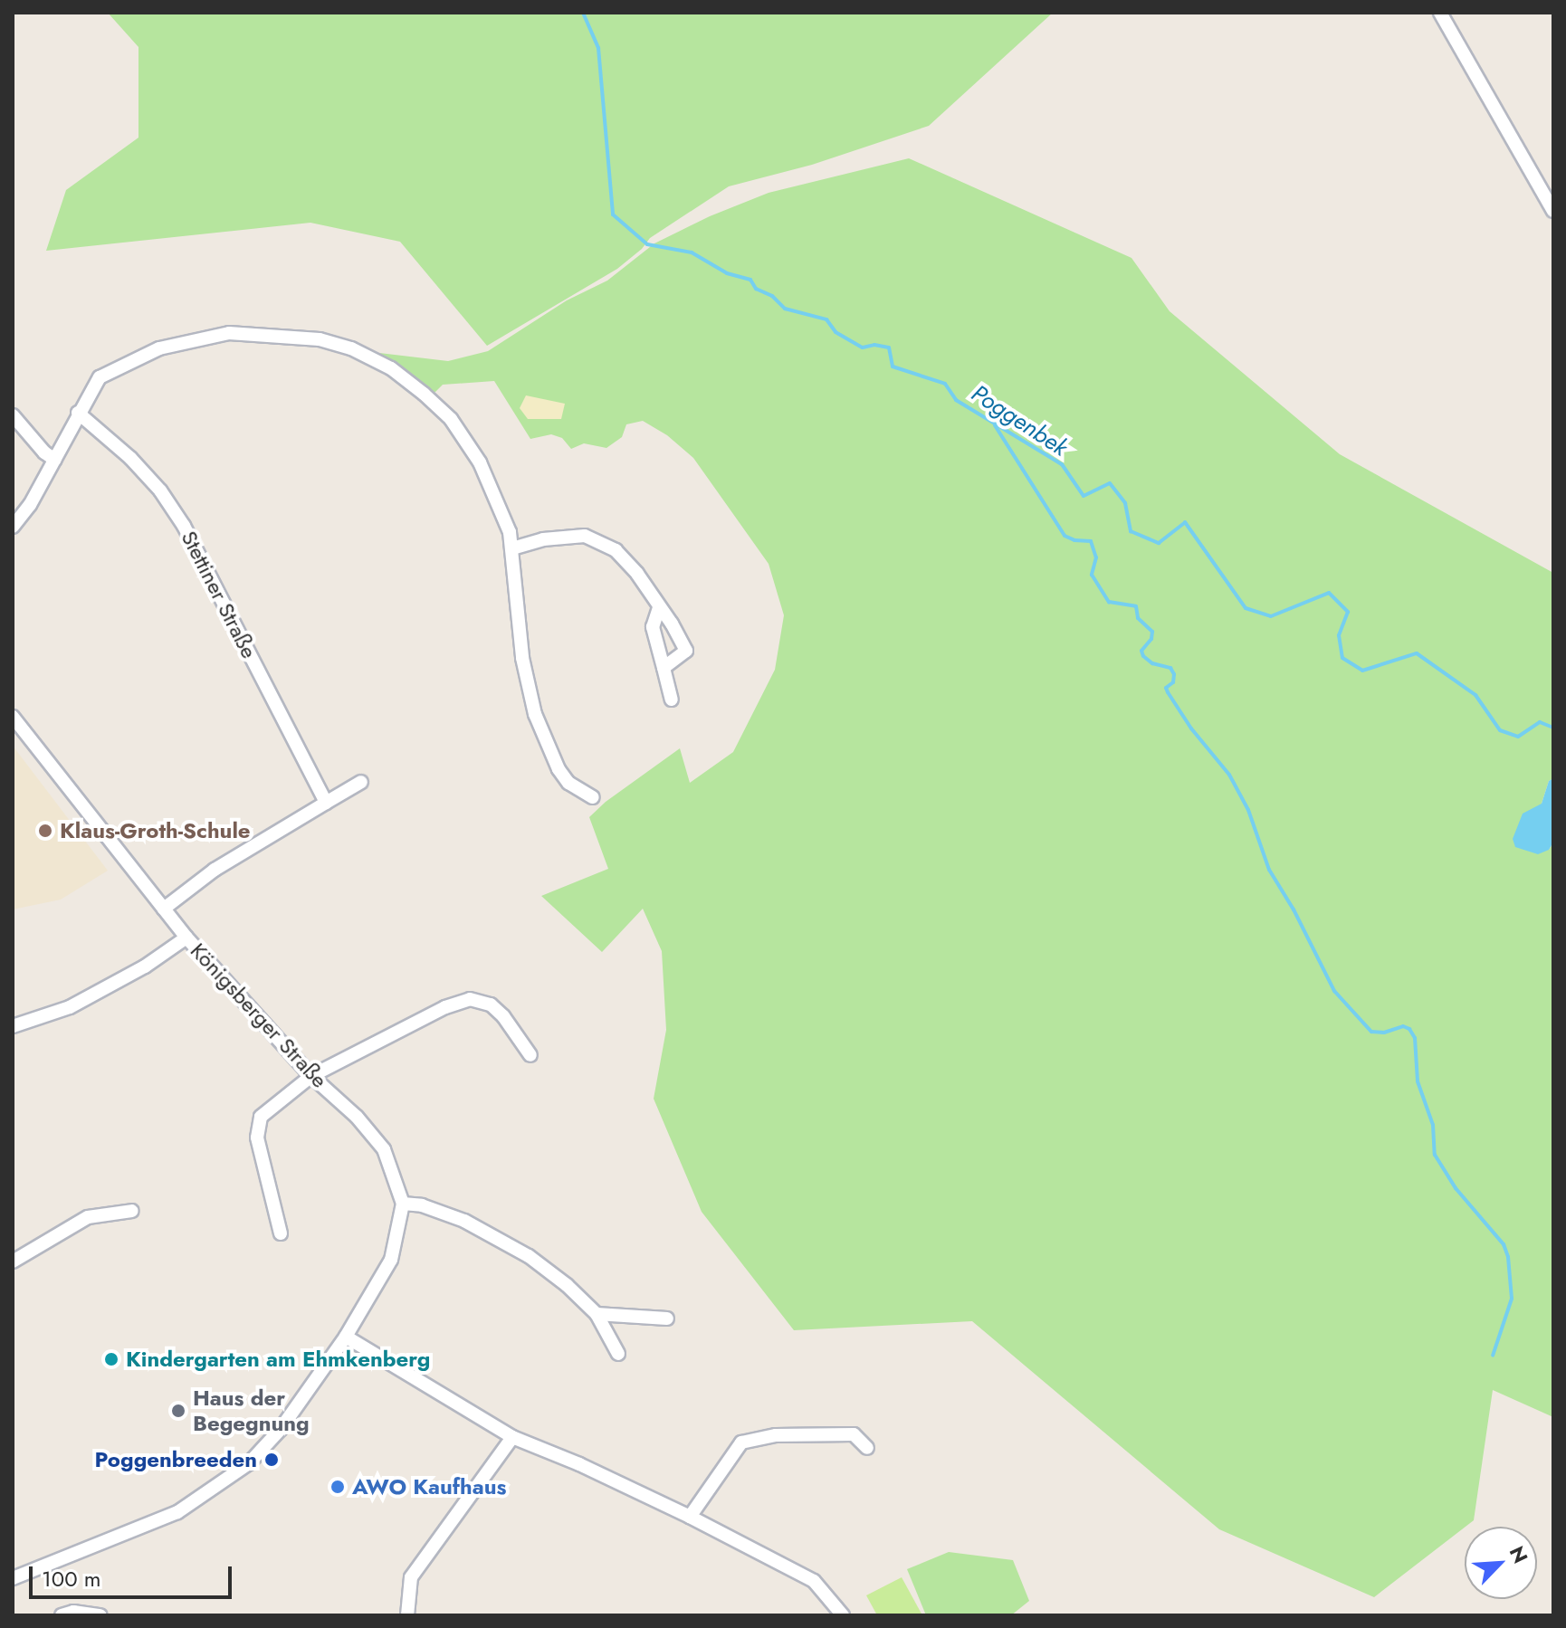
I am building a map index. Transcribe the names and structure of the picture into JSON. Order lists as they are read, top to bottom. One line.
{"streets":{"street":["Stettiner Straße","Königsberger Straße"]},"water":["Poggenbek"],"places":["Klaus-Groth-Schule","Kindergarten am Ehmkenberg","Haus der Begegnung","Poggenbreeden","AWO Kaufhaus"],"scale_bar":"100 m","north":"top right"}
